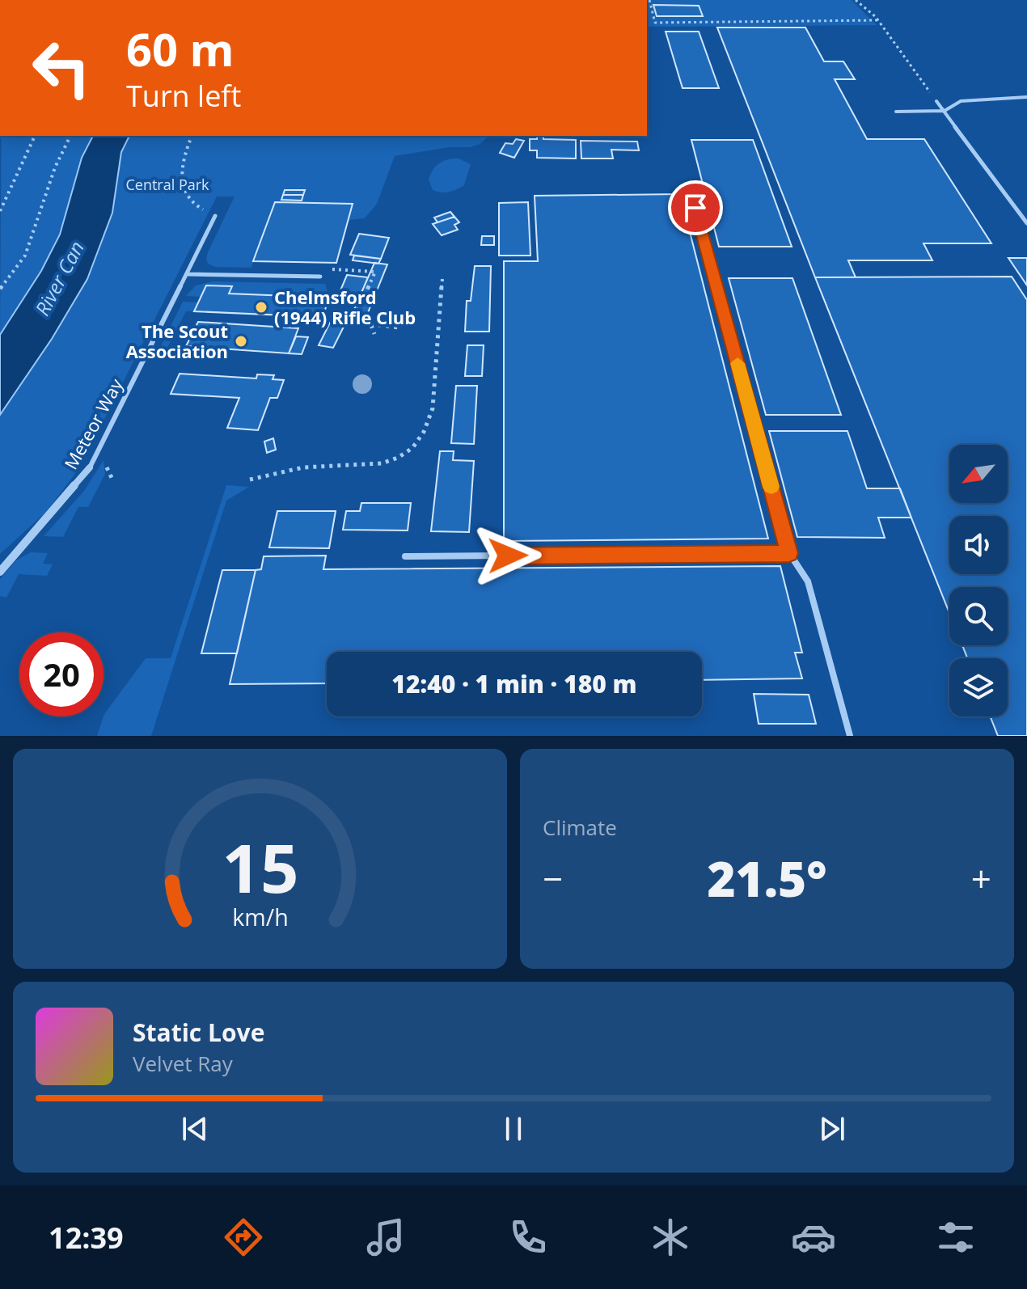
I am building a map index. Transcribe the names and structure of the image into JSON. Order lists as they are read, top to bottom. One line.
{"streets":{"street":["Meteor Way"]},"water":["River Can"],"parks":["Central Park"],"places":["Chelmsford (1944) Rifle Club","The Scout Association"],"north":"bottom left","page":{"turn":["60 m","Turn left"],"limit":"20","trip":"12:40 · 1 min · 180 m","tile":"Climate","heat":["−","21.5°","+"],"song":["Static Love","Velvet Ray"],"tabs":"12:39","gauge":["15","km/h"]}}
